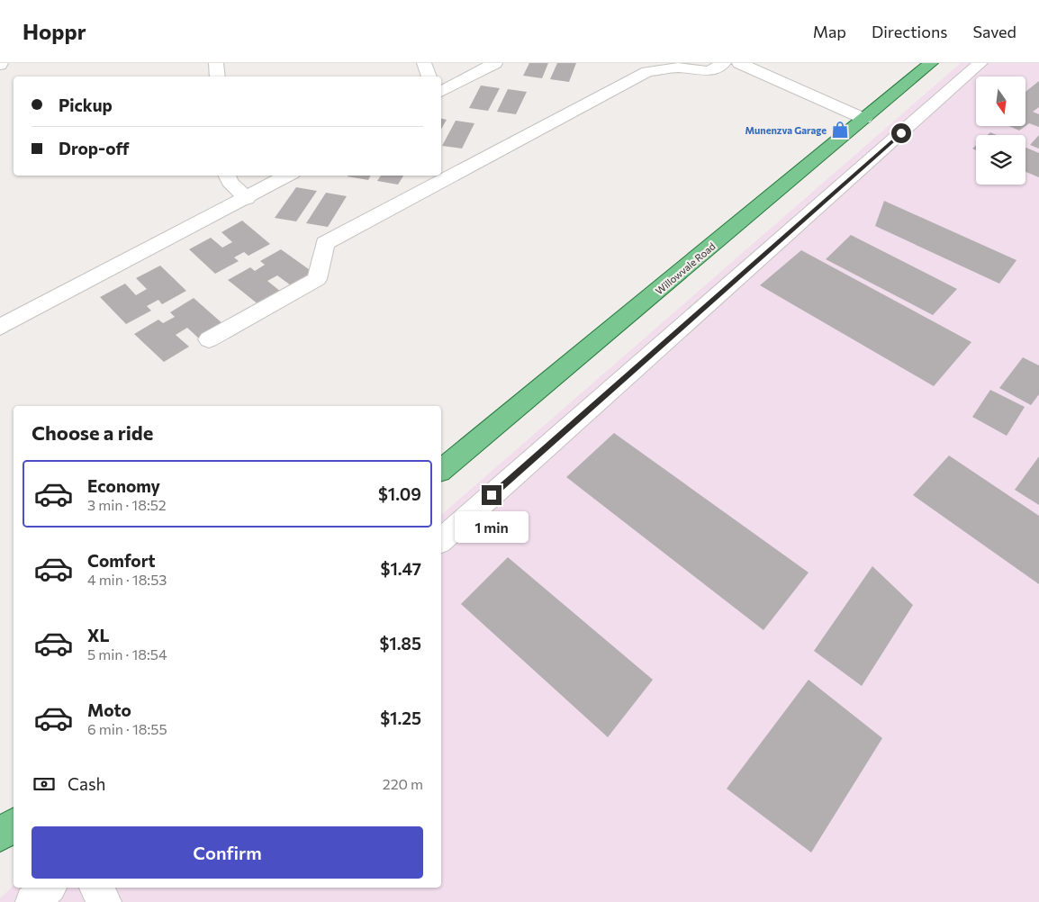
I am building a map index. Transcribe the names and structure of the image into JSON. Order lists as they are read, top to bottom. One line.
{"streets":{"main road":["Willowvale Road"]},"places":{"shop":["Munenzva Garage"]},"north":"bottom","page":{"header":"Hoppr","nav":["Map","Directions","Saved"],"banner":["Pickup","Drop-off"],"heading":"Choose a ride","list":[{"name":"Economy","note":"3 min · 18:52","value":"$1.09"},{"name":"Comfort","note":"4 min · 18:53","value":"$1.47"},{"name":"XL","note":"5 min · 18:54","value":"$1.85"},{"name":"Moto","note":"6 min · 18:55","value":"$1.25"}],"bubble":"1 min","pay":["Cash","220 m"],"buttons":"Confirm"}}
